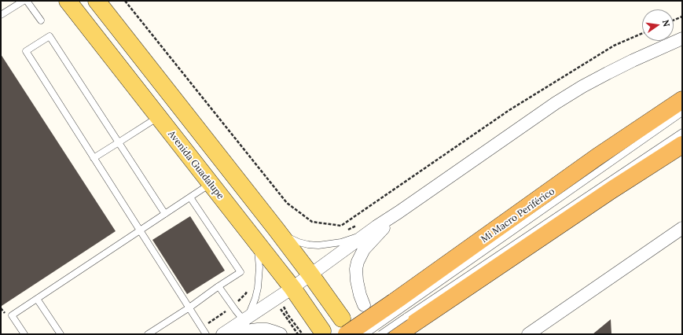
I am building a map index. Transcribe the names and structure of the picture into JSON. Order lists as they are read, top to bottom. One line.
{"streets":{"main road":["Avenida Guadalupe"],"lane":["Mi Macro Periférico"]},"north":"right"}
